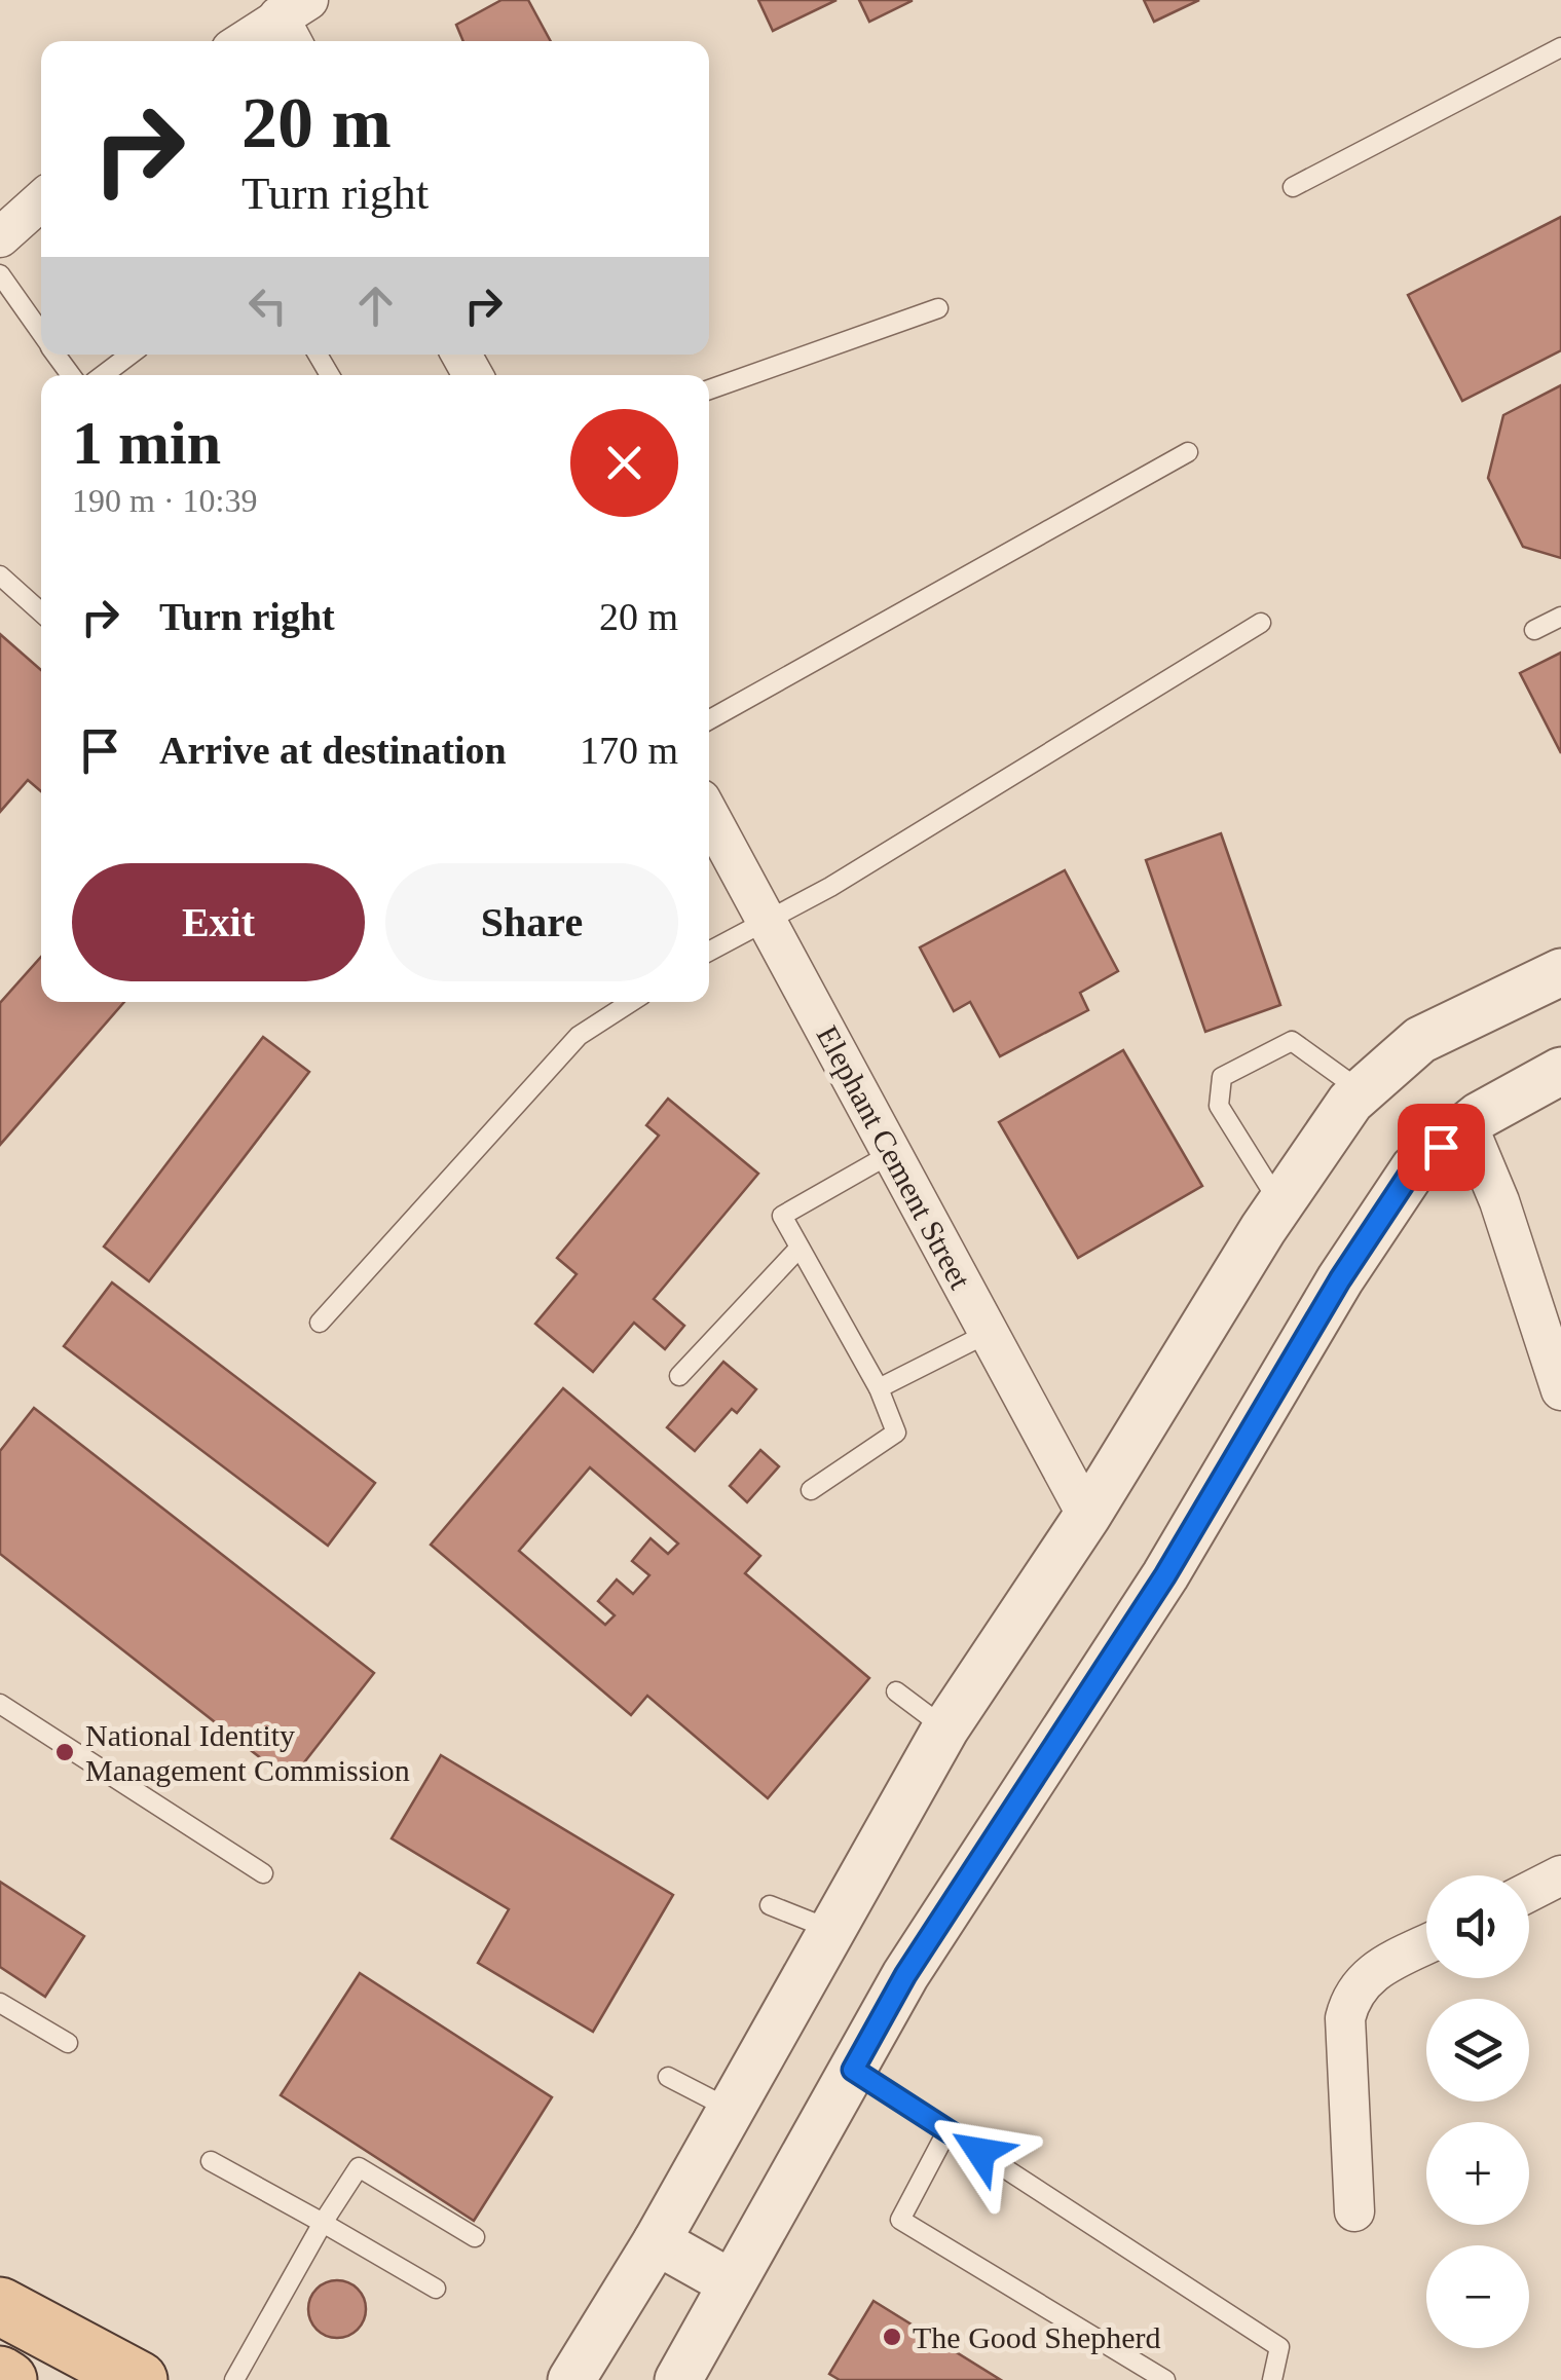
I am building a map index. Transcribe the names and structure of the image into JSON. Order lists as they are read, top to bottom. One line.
{"streets":{"street":["Elephant Cement Street"]},"places":["National Identity Management Commission","The Good Shepherd"],"page":{"turn":["20 m","Turn right"],"heading":["1 min","190 m · 10:39"],"list":[{"name":"Turn right","value":"20 m"},{"name":"Arrive at destination","value":"170 m"}],"buttons":["Exit","Share"],"map_buttons":["+","−"]}}
